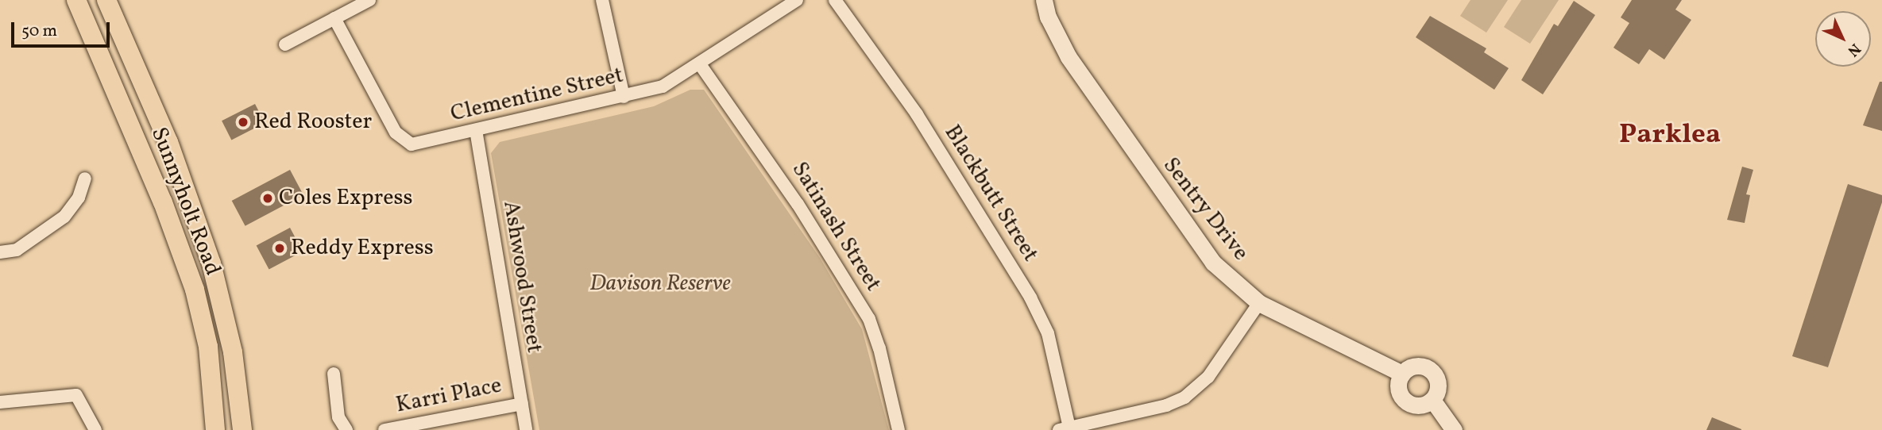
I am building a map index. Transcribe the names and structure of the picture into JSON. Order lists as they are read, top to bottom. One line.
{"streets":{"main road":["Sunnyholt Road"],"street":["Clementine Street","Blackbutt Street","Sentry Drive","Satinash Street","Ashwood Street","Karri Place"]},"crossings":[["Clementine Street","Satinash Street"],["Clementine Street","Ashwood Street"],["Ashwood Street","Karri Place"]],"districts":["Parklea"],"parks":["Davison Reserve"],"places":["Red Rooster","Coles Express","Reddy Express"],"scale_bar":"50 m","north":"bottom right"}
